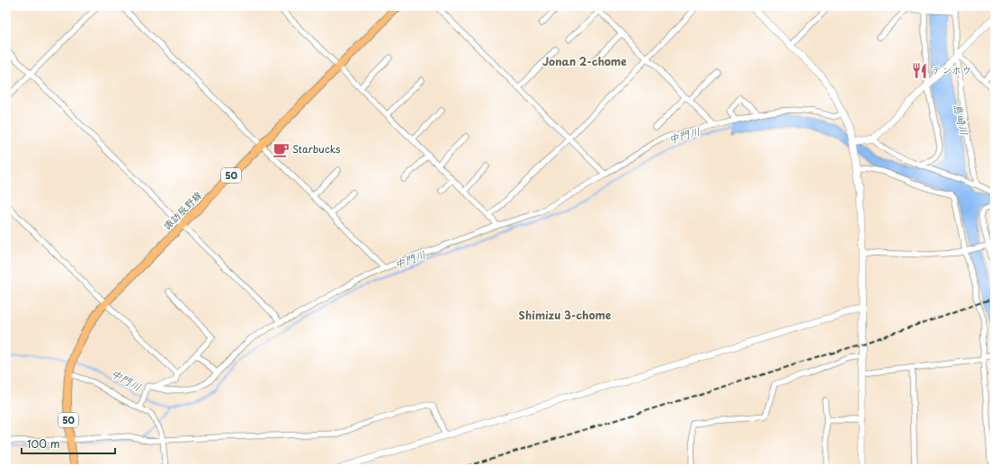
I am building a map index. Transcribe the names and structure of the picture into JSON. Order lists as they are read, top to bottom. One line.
{"streets":{"main road":["50","諏訪辰野線"]},"districts":["Jonan 2-chome","Shimizu 3-chome"],"water":["島崎川","中門川"],"places":{"restaurant":["テンホウ"],"cafe":["Starbucks"]},"scale_bar":"100 m"}
